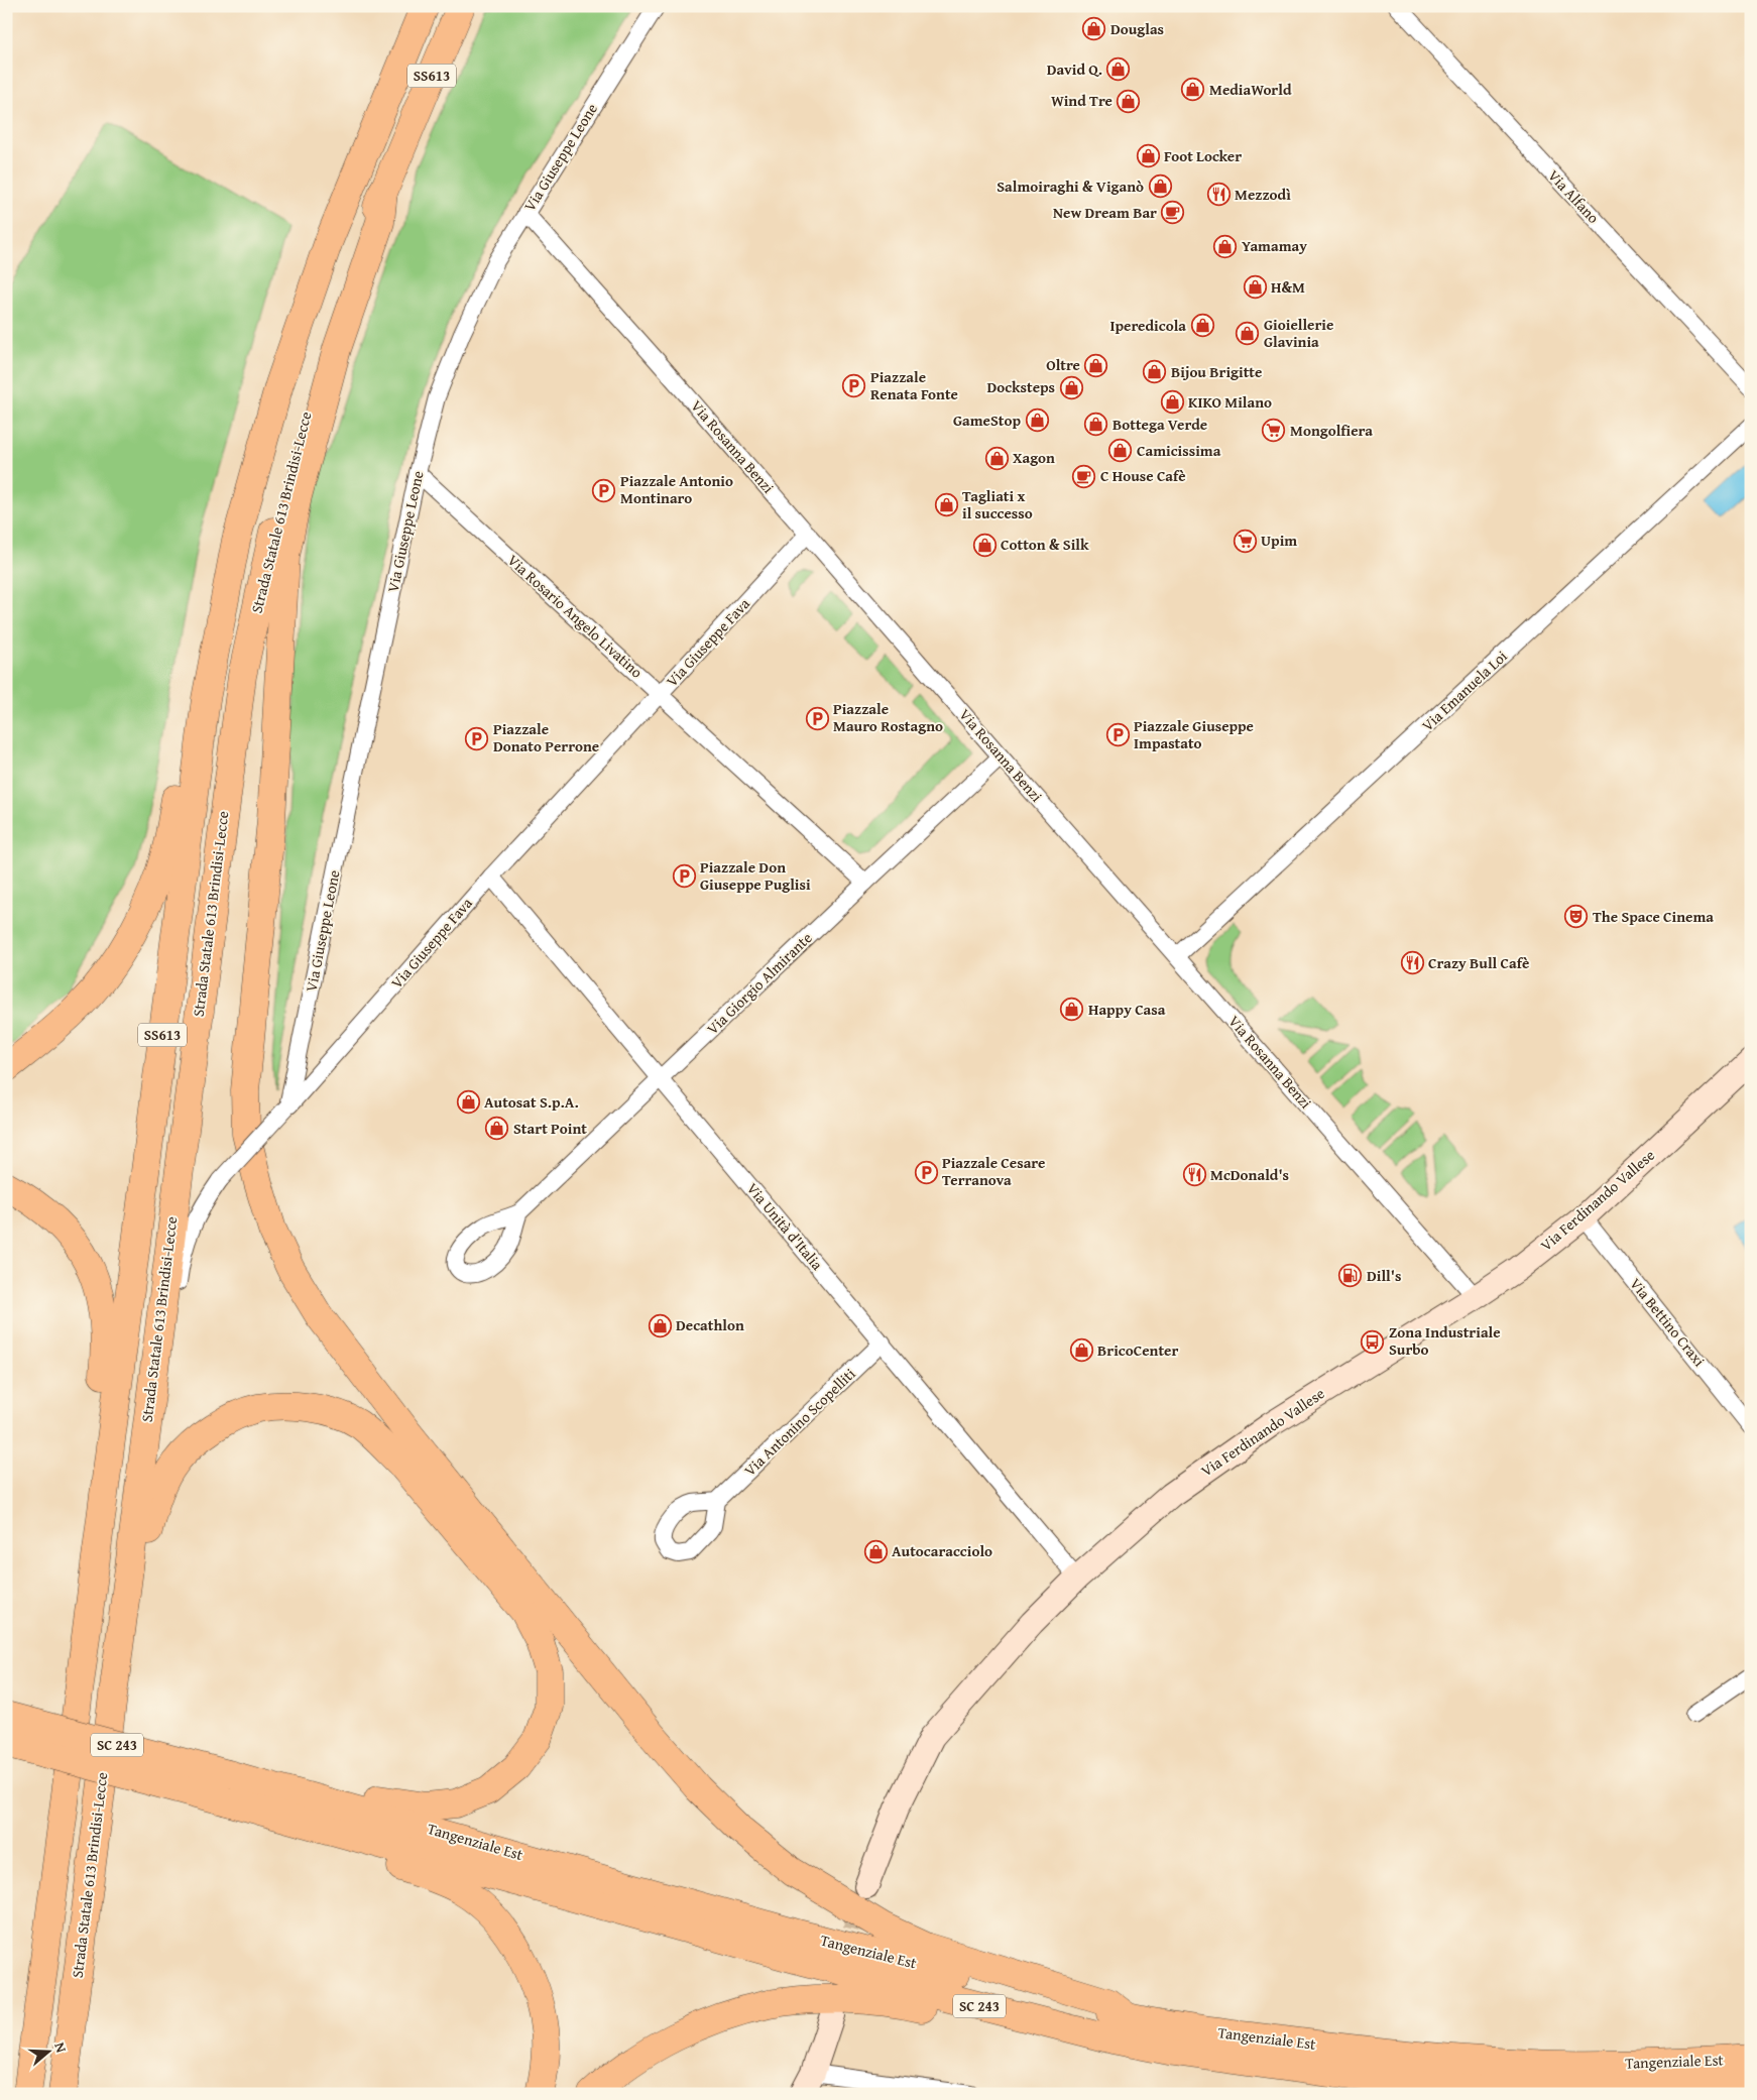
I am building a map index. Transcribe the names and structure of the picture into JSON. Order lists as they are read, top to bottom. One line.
{"streets":{"highway":["SS613","Strada Statale 613 Brindisi-Lecce","SC 243","Tangenziale Est"],"street":["Via Giuseppe Leone","Via Alfano","Via Rosanna Benzi","Via Rosario Angelo Livatino","Via Giuseppe Fava","Via Emanuela Loi","Via Giorgio Almirante","Via Ferdinando Vallese","Via Unità d'Italia","Via Bettino Craxi","Via Antonino Scopelliti"]},"crossings":[["Via Giuseppe Leone","Via Rosanna Benzi"],["Via Giuseppe Leone","Via Rosario Angelo Livatino"],["Via Giuseppe Leone","Via Giuseppe Fava"],["Via Rosanna Benzi","Via Giuseppe Fava"],["Via Rosanna Benzi","Via Emanuela Loi"],["Via Rosanna Benzi","Via Giorgio Almirante"],["Via Rosanna Benzi","Via Ferdinando Vallese"],["Strada Statale 613 Brindisi-Lecce","Via Giuseppe Fava"],["Via Rosario Angelo Livatino","Via Giuseppe Fava"],["Via Rosario Angelo Livatino","Via Giorgio Almirante"],["Via Giuseppe Fava","Via Unità d'Italia"],["Via Giorgio Almirante","Via Unità d'Italia"],["Via Ferdinando Vallese","Via Unità d'Italia"],["Via Ferdinando Vallese","Via Bettino Craxi"],["Via Unità d'Italia","Via Antonino Scopelliti"]],"places":{"shop":["Douglas","David Q.","MediaWorld","Wind Tre","Foot Locker","Salmoiraghi & Viganò","Yamamay","H&M","Iperedicola","Gioiellerie Glavinia","Oltre","Bijou Brigitte","Docksteps","KIKO Milano","GameStop","Bottega Verde","Camicissima","Xagon","Tagliati x il successo","Cotton & Silk","Happy Casa","Autosat S.p.A.","Start Point","Decathlon","BricoCenter","Autocaracciolo"],"restaurant":["Mezzodì","Crazy Bull Cafè","McDonald's"],"cafe":["New Dream Bar","C House Cafè"],"parking":["Piazzale Renata Fonte","Piazzale Antonio Montinaro","Piazzale Mauro Rostagno","Piazzale Giuseppe Impastato","Piazzale Donato Perrone","Piazzale Don Giuseppe Puglisi","Piazzale Cesare Terranova"],"supermarket":["Mongolfiera","Upim"],"theatre":["The Space Cinema"],"fuel station":["Dill's"],"bus stop":["Zona Industriale Surbo"]},"north":"right"}
